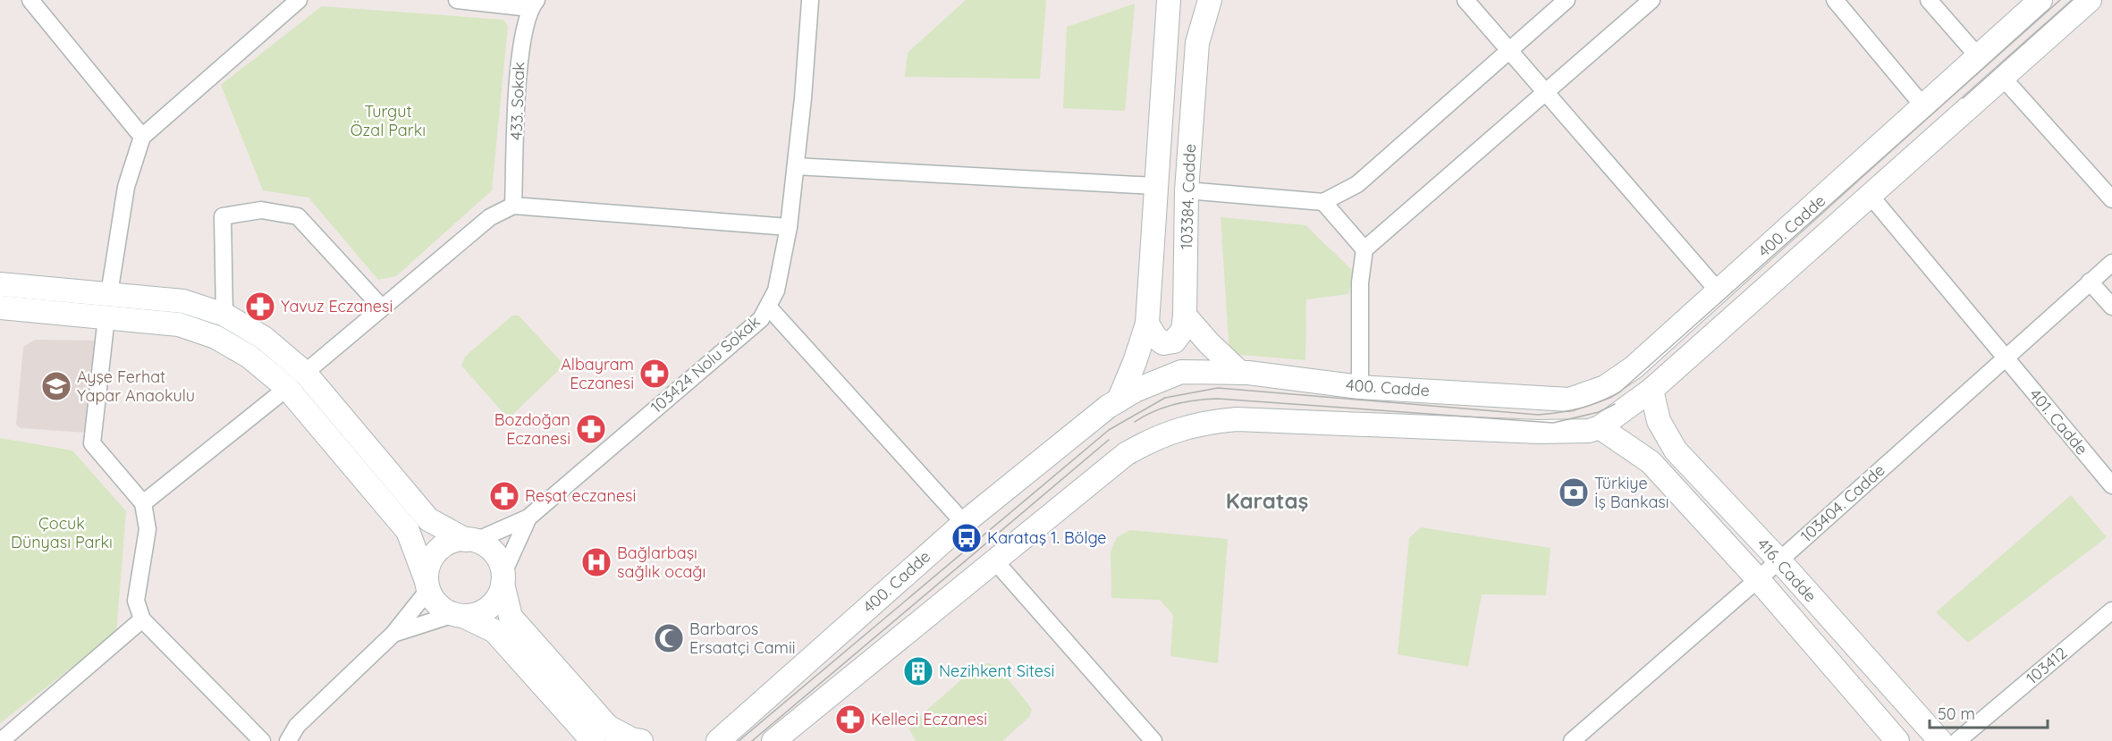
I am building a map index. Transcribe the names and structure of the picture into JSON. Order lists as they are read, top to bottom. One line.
{"streets":{"street":["433. Sokak","103384. Cadde","400. Cadde","103424 Nolu Sokak","401. Cadde","103404. Cadde","416. Cadde","103412"]},"crossings":[["400. Cadde","401. Cadde"],["400. Cadde","416. Cadde"],["401. Cadde","103404. Cadde"],["103404. Cadde","416. Cadde"]],"districts":["Karataş"],"parks":["Turgut Özal Parkı","Çocuk Dünyası Parkı"],"places":{"pharmacy":["Yavuz Eczanesi","Albayram Eczanesi","Bozdoğan Eczanesi","Reşat eczanesi","Kelleci Eczanesi"],"school or university":["Ayşe Ferhat Yapar Anaokulu"],"bank":["Türkiye İş Bankası"],"bus stop":["Karataş 1. Bölge"],"hospital":["Bağlarbaşı sağlık ocağı"],"mosque":["Barbaros Ersaatçi Camii"],"building":["Nezihkent Sitesi"]},"scale_bar":"50 m"}
